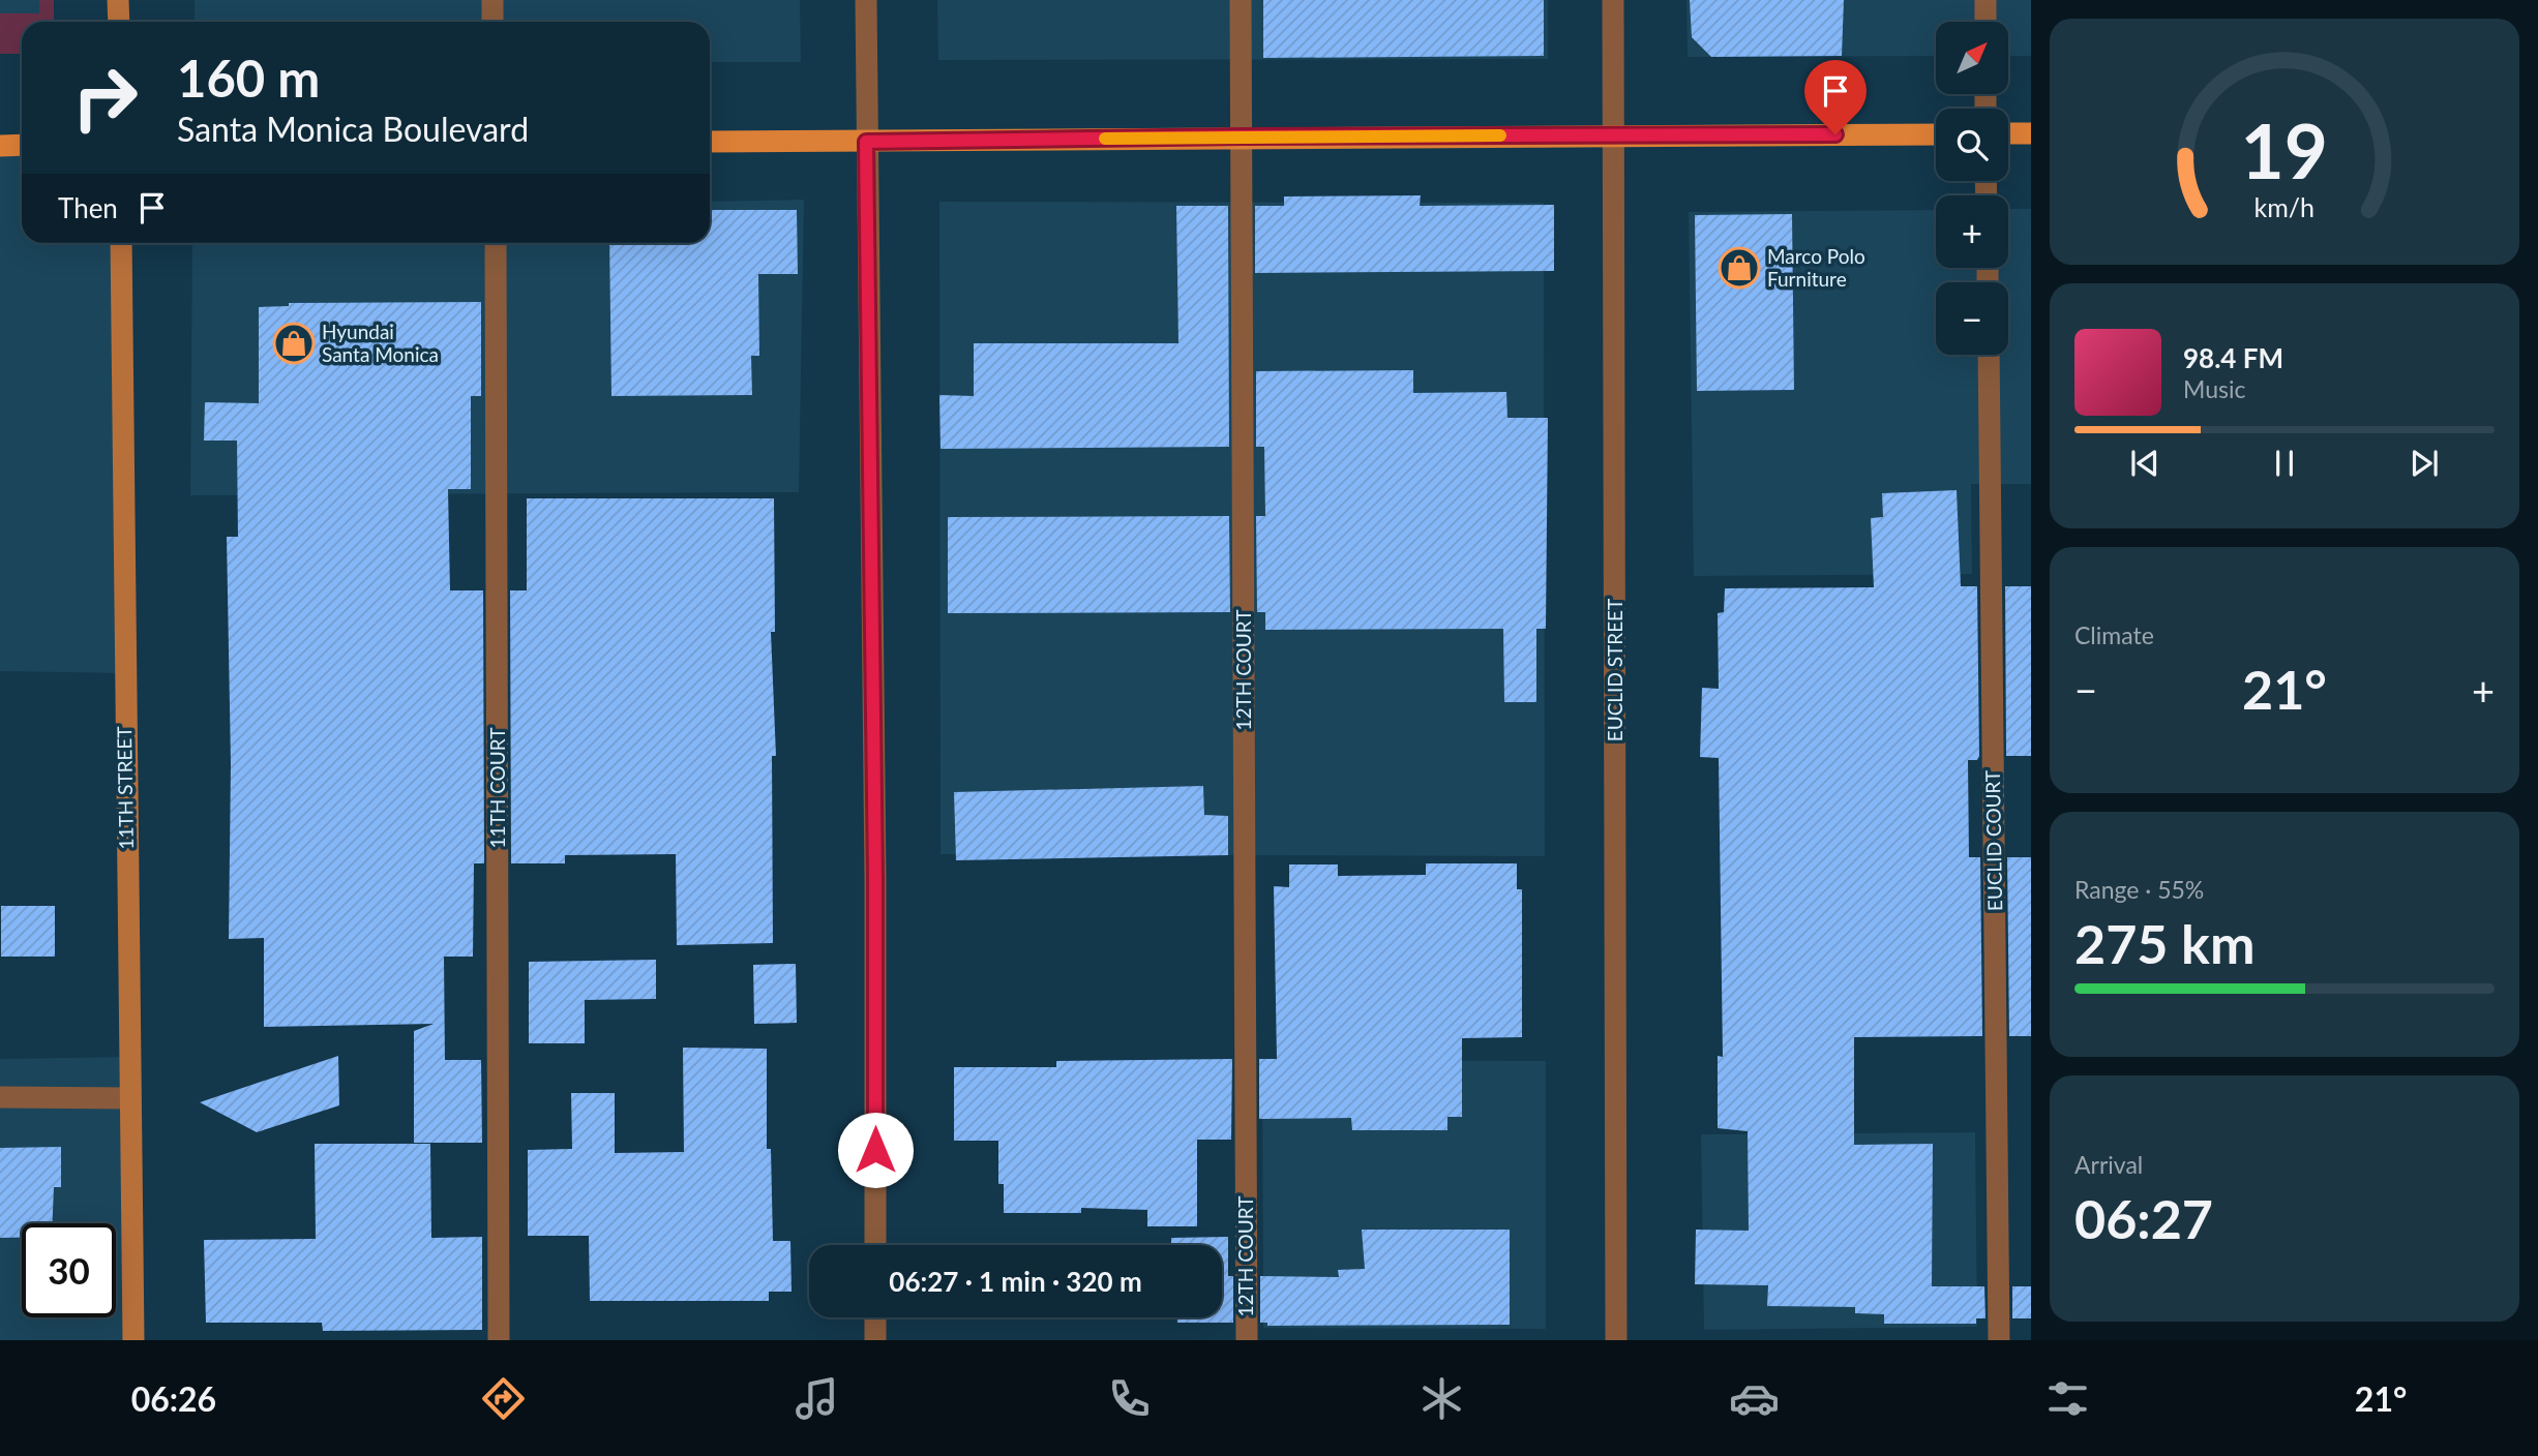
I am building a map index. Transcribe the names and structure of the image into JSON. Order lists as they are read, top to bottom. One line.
{"streets":{"street":["12TH COURT","EUCLID STREET","11TH STREET","11TH COURT","EUCLID COURT"]},"places":{"shop":["Marco Polo Furniture","Hyundai Santa Monica"]},"north":"top right","page":{"map_buttons":["+","−"],"turn":["160 m","Santa Monica Boulevard"],"then":"Then","song":["98.4 FM","Music"],"tile":["Climate",["Range · 55%","275 km"],["Arrival","06:27"]],"heat":["−","21°","+"],"limit":"30","trip":"06:27 · 1 min · 320 m","tabs":["06:26","21°"],"gauge":["19","km/h"]}}
